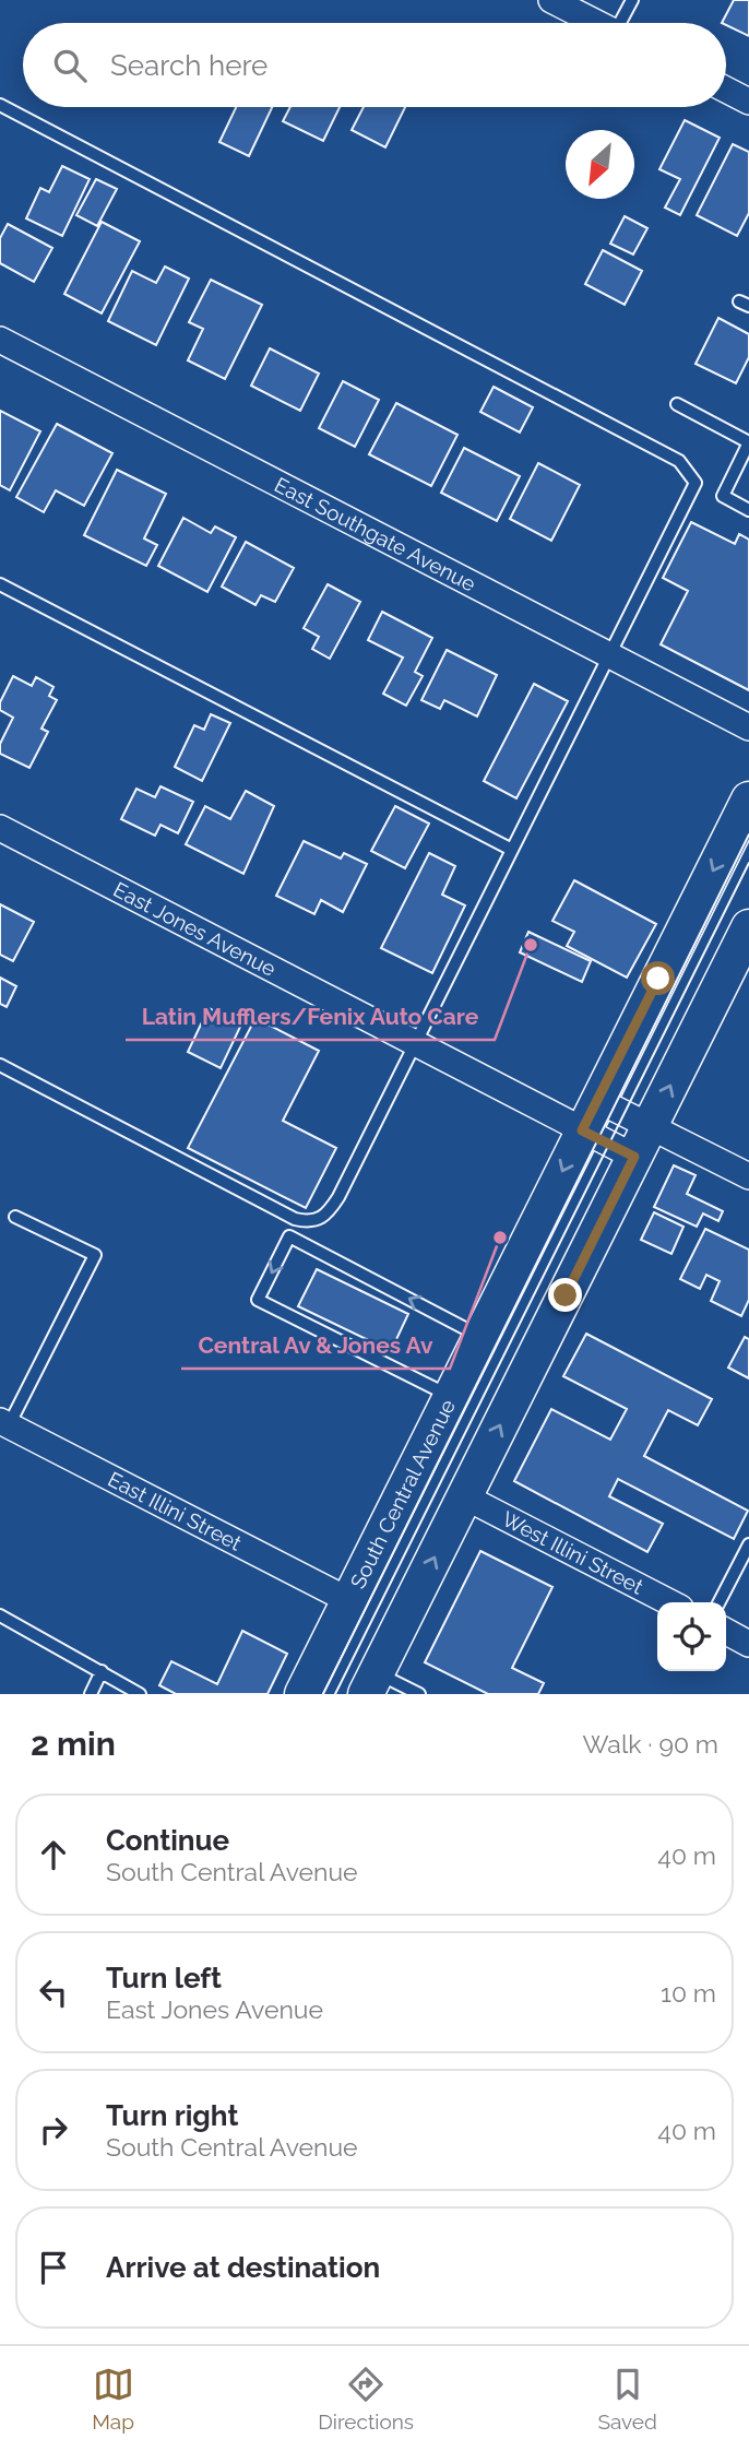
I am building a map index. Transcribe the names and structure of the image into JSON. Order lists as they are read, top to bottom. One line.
{"streets":{"main road":["South Central Avenue"],"street":["East Southgate Avenue","East Jones Avenue","East Illini Street","West Illini Street"]},"crossings":[["East Jones Avenue","South Central Avenue"],["South Central Avenue","East Illini Street"]],"places":["Latin Mufflers/Fenix Auto Care","Central Av & Jones Av"],"north":"bottom left","page":{"search":"Search here","heading":["2 min","Walk · 90 m"],"list":[["Continue","South Central Avenue","40 m"],["Turn left","East Jones Avenue","10 m"],["Turn right","South Central Avenue","40 m"],"Arrive at destination"],"nav":["Map","Directions","Saved"]}}
